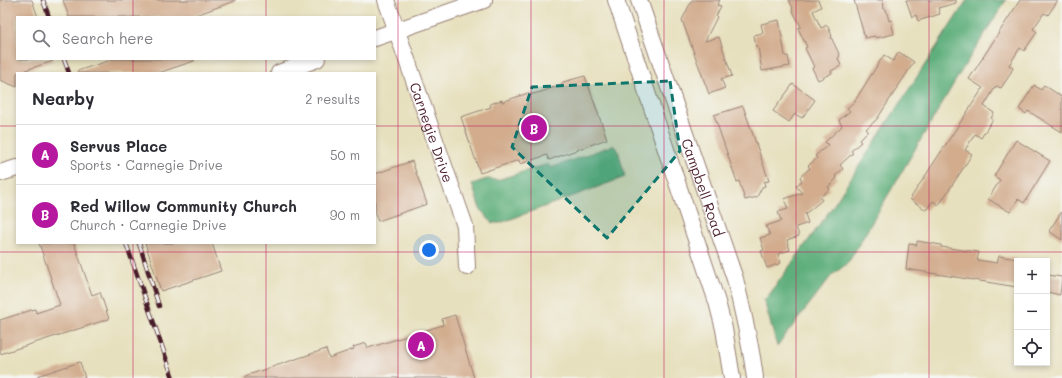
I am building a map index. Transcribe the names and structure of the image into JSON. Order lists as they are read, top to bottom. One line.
{"streets":{"street":["Carnegie Drive","Campbell Road"]},"page":{"search":"Search here","heading":["Nearby","2 results"],"pins":["B","A"],"list":[{"mark":"A","name":"Servus Place","note":"Sports · Carnegie Drive","value":"50 m"},{"mark":"B","name":"Red Willow Community Church","note":"Church · Carnegie Drive","value":"90 m"}],"map_buttons":["+","−"]}}
